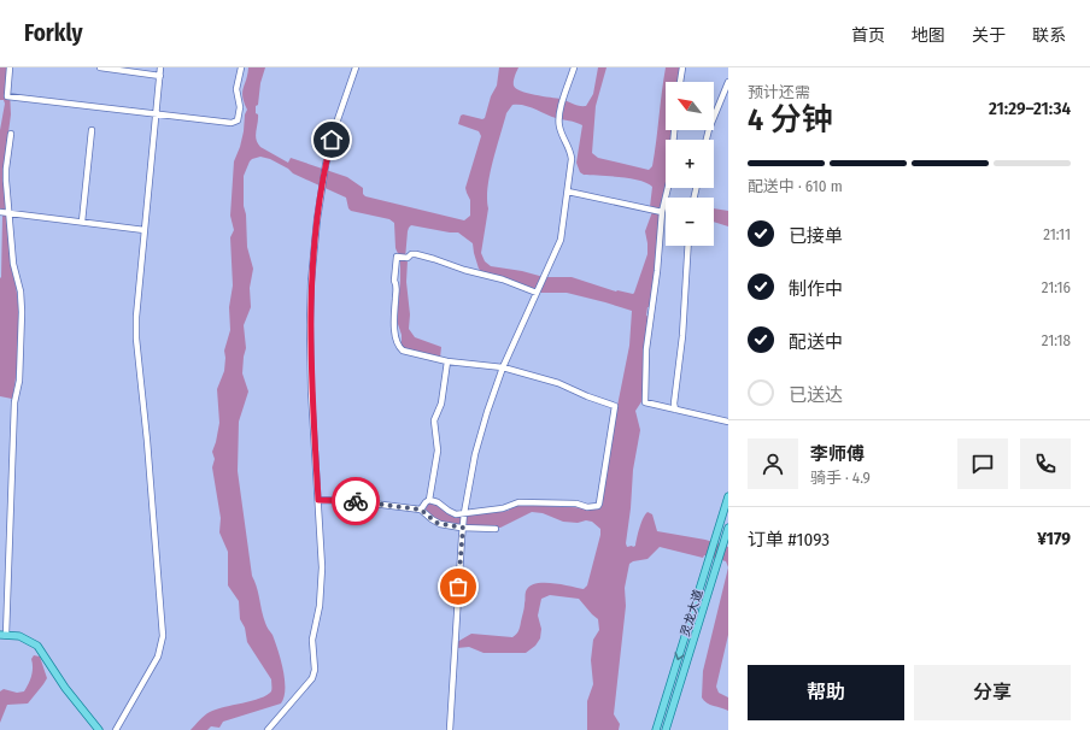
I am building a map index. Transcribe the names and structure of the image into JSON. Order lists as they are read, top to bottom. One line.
{"streets":{"main road":["灵龙大道"]},"north":"top left","page":{"header":"Forkly","nav":["首页","地图","关于","联系"],"heading":["4 分钟","预计还需","21:29–21:34"],"panel":["李师傅","骑手 · 4.9","订单 #1093","¥179"],"map_buttons":["+","−"],"bar":"配送中 · 610 m","list":[["已接单","21:11"],["制作中","21:16"],["配送中","21:18"],"已送达"],"buttons":["帮助","分享"]}}
